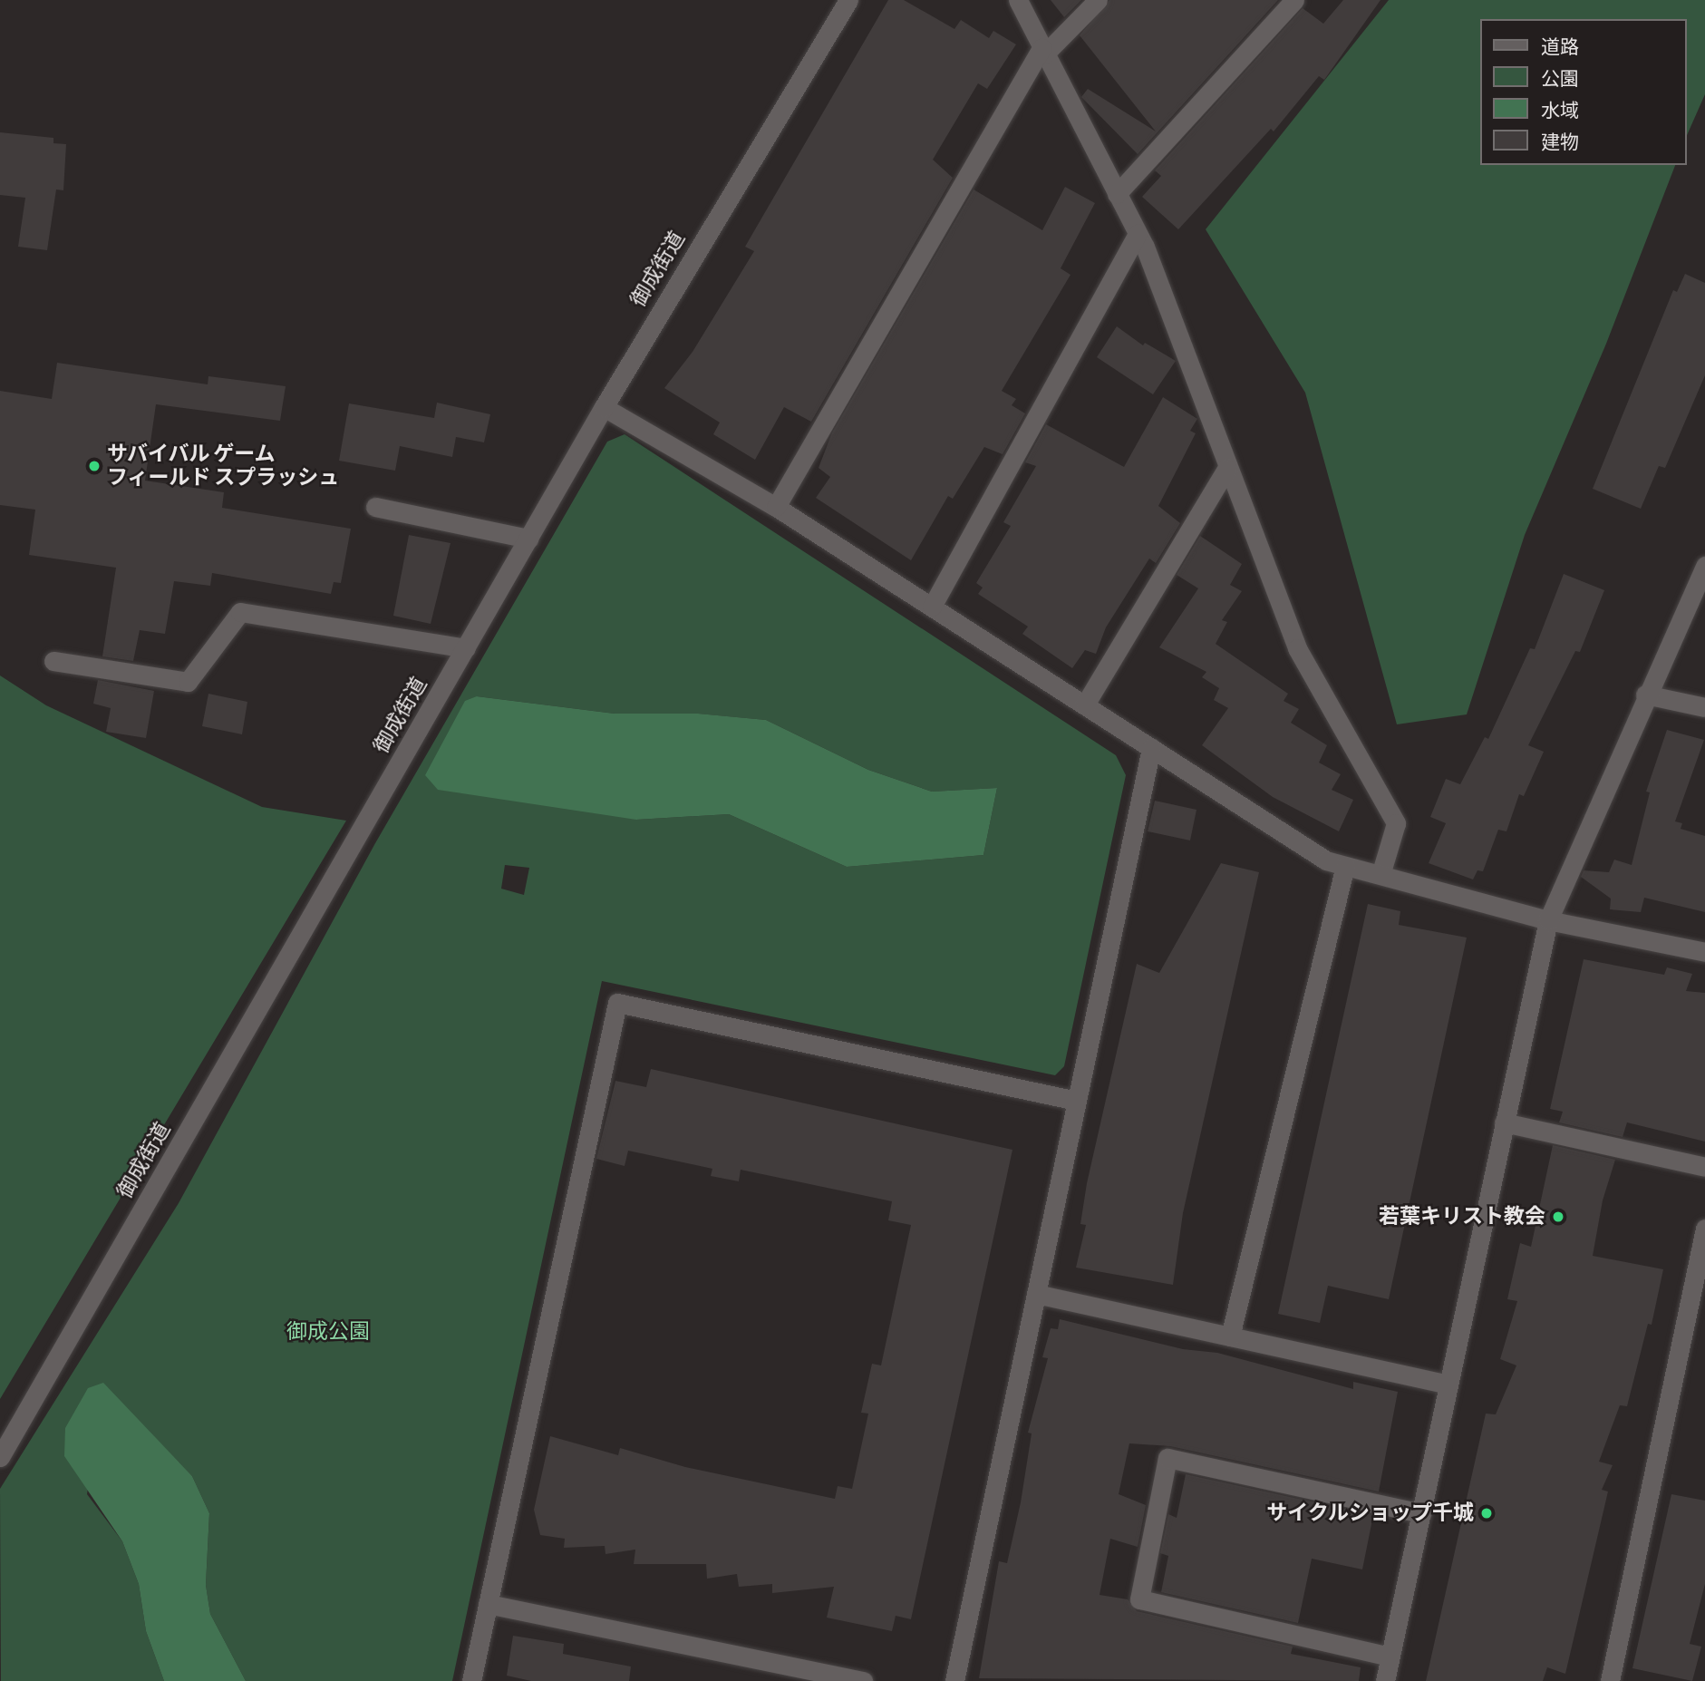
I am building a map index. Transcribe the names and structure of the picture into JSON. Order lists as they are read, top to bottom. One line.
{"streets":{"street":["御成街道"]},"parks":["御成公園"],"places":["サバイバル ゲーム フィールド スプラッシュ","若葉キリスト教会","サイクルショップ千城"],"legend":["道路","公園","水域","建物"]}
